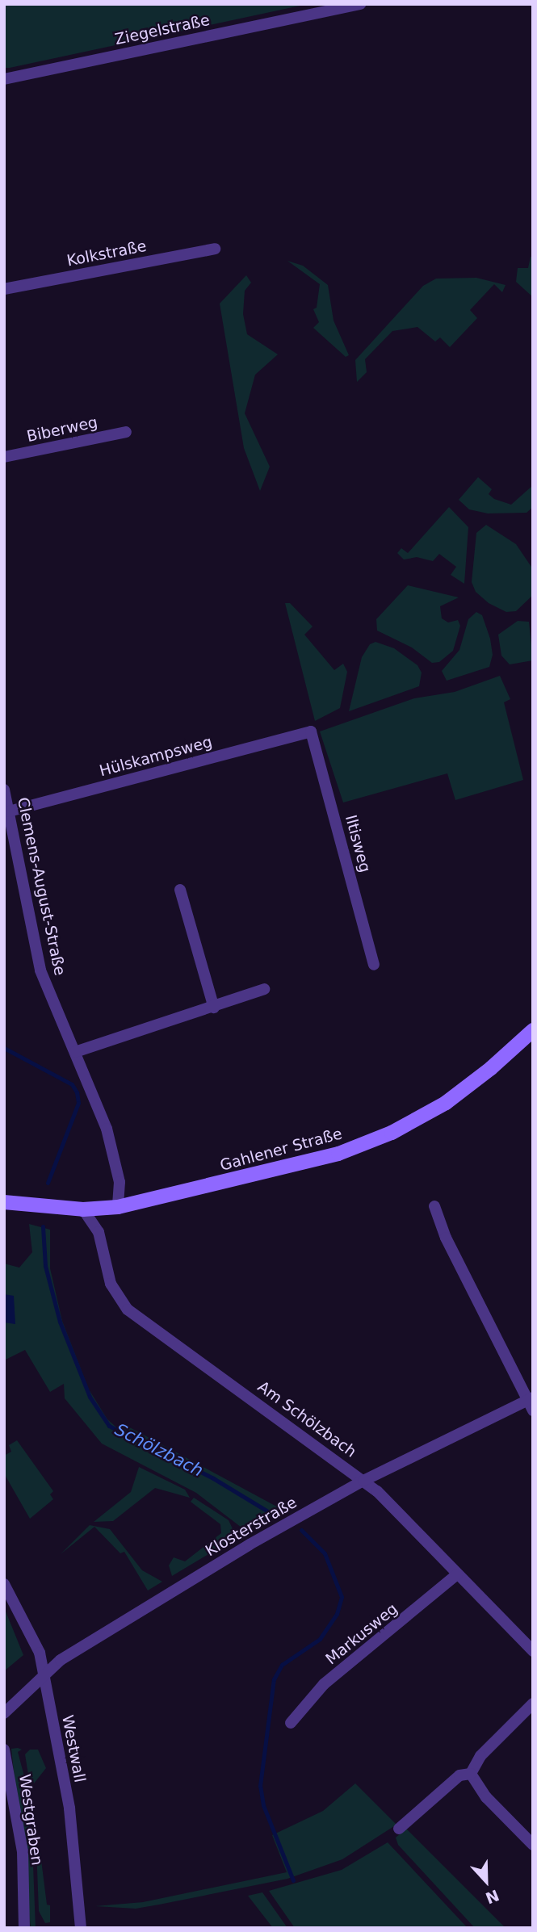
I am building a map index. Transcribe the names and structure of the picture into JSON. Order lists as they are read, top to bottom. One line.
{"streets":{"main road":["Gahlener Straße"],"street":["Ziegelstraße","Kolkstraße","Biberweg","Hülskampsweg","Iltisweg","Clemens-August-Straße","Am Schölzbach","Klosterstraße","Markusweg","Westwall","Westgraben"]},"crossings":[["Hülskampsweg","Iltisweg"],["Hülskampsweg","Clemens-August-Straße"],["Clemens-August-Straße","Gahlener Straße"],["Gahlener Straße","Am Schölzbach"],["Am Schölzbach","Klosterstraße"],["Am Schölzbach","Markusweg"],["Klosterstraße","Westwall"]],"water":["Schölzbach"],"north":"bottom"}
